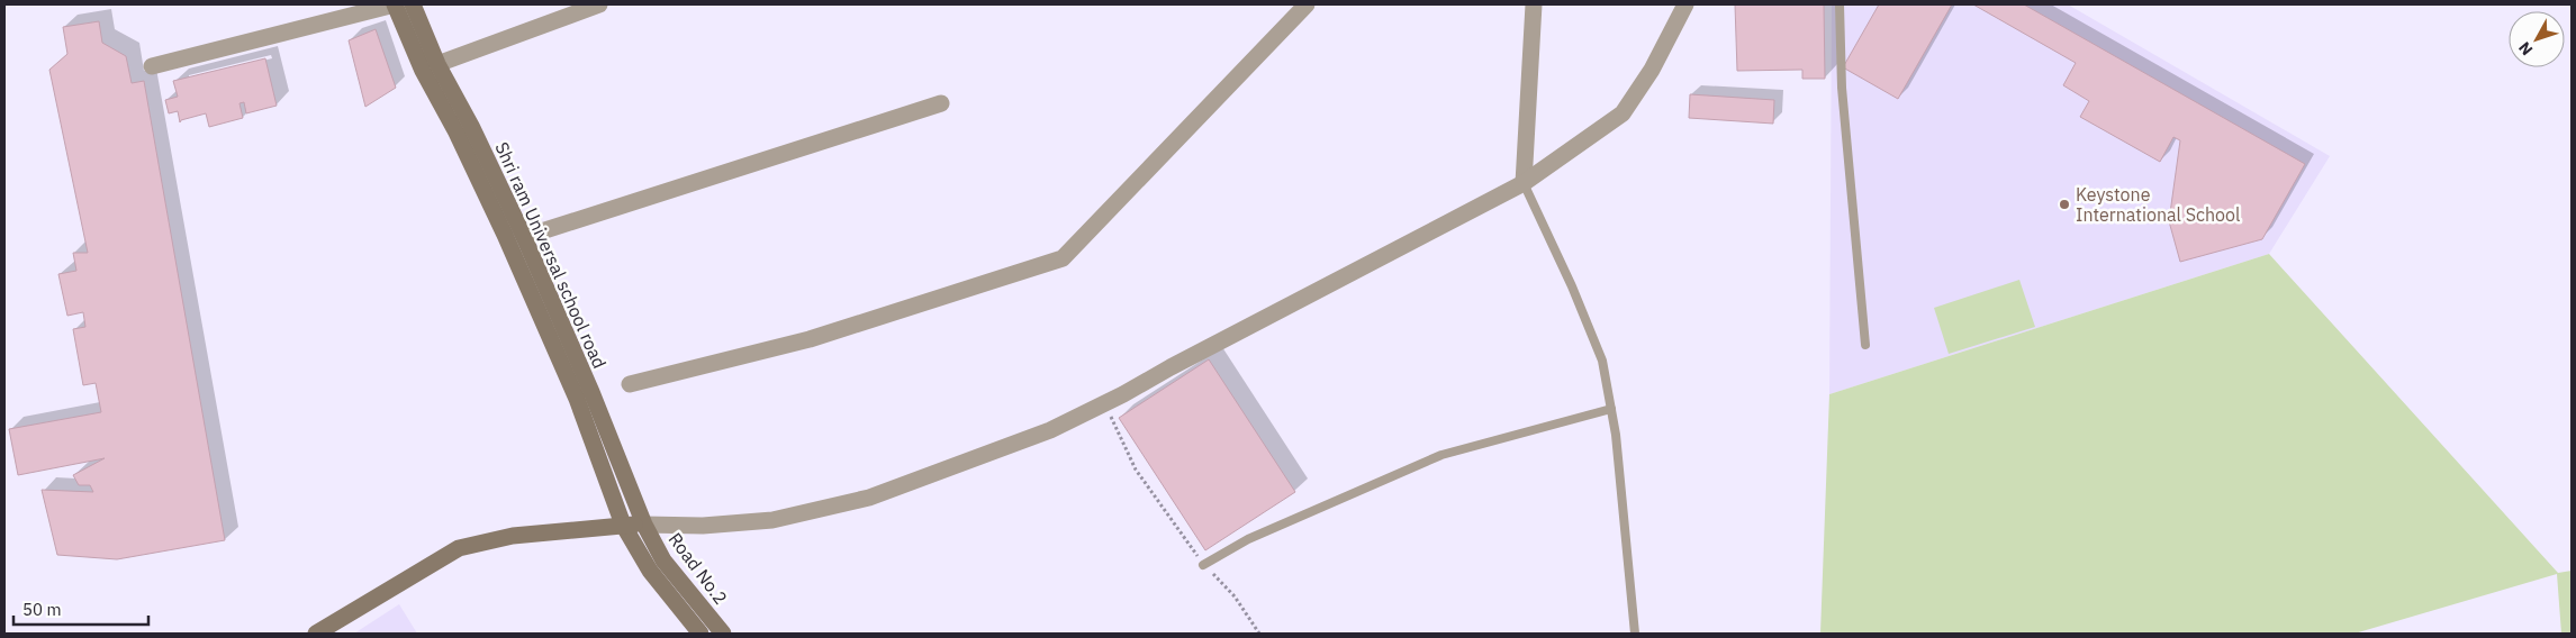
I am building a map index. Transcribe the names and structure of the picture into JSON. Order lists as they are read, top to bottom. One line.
{"streets":{"street":["Shri ram Universal school road","Road No.2"]},"crossings":[["Shri ram Universal school road","Road No.2"]],"places":["Keystone International School"],"scale_bar":"50 m","north":"bottom left"}
